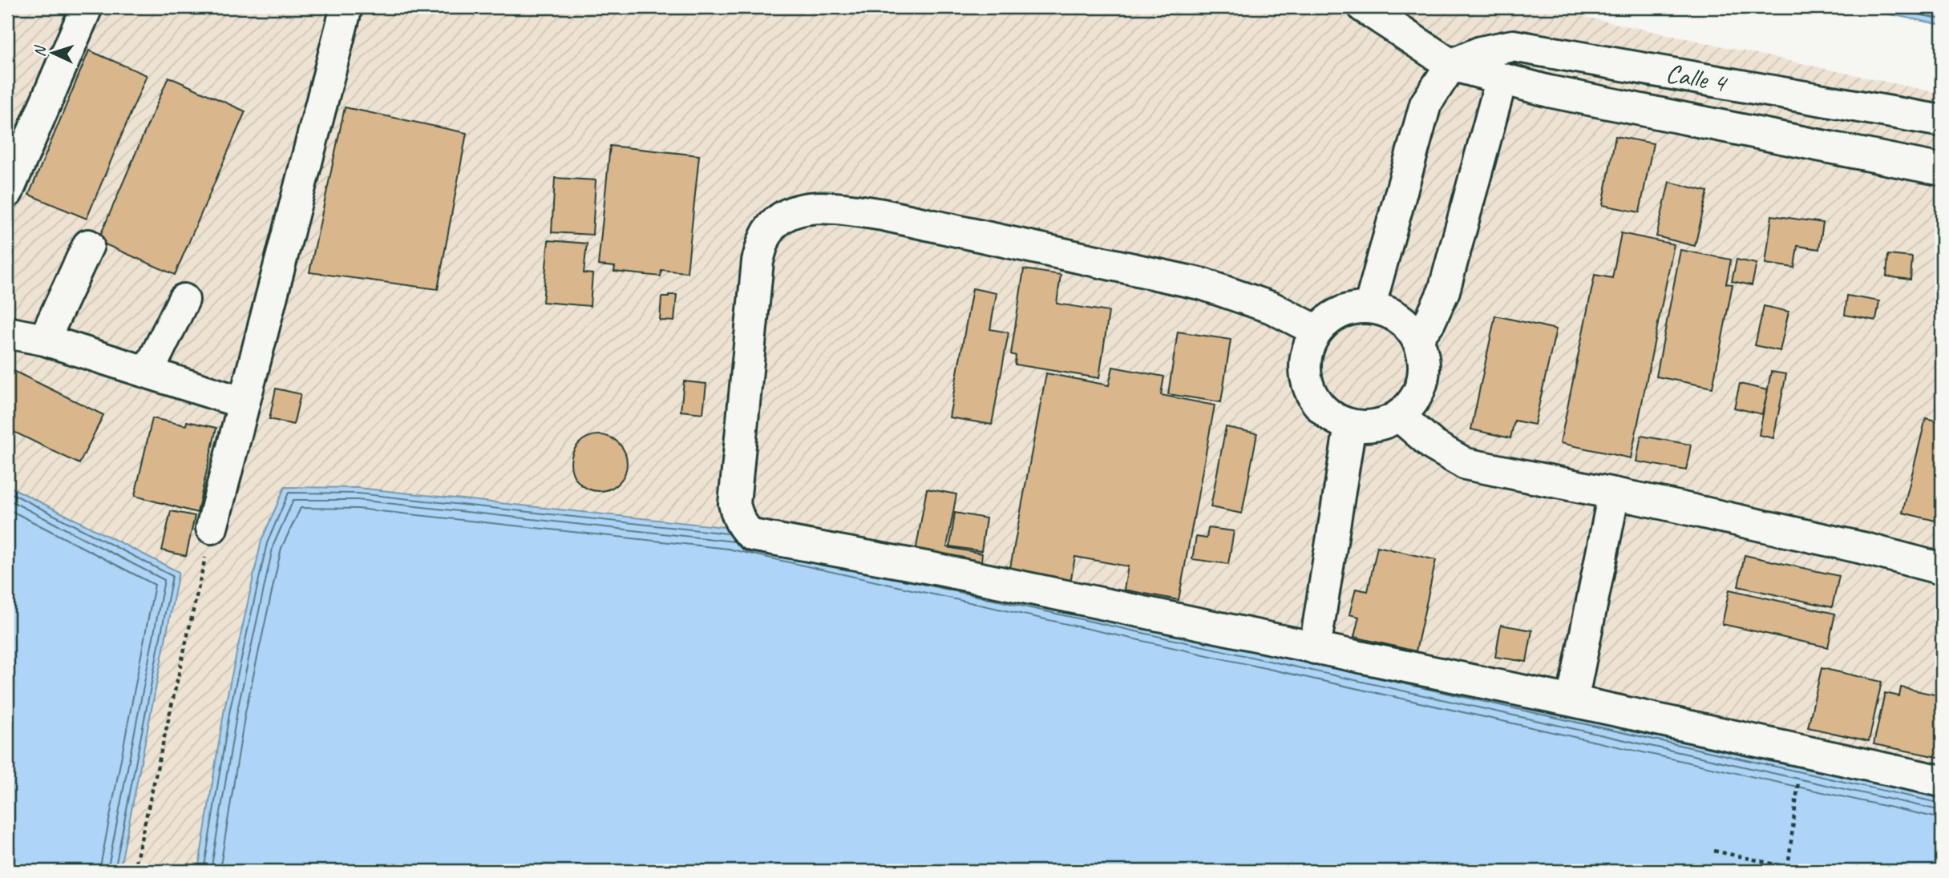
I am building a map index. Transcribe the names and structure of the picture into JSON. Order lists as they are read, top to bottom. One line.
{"streets":{"lane":["Calle 4"]},"north":"left"}
